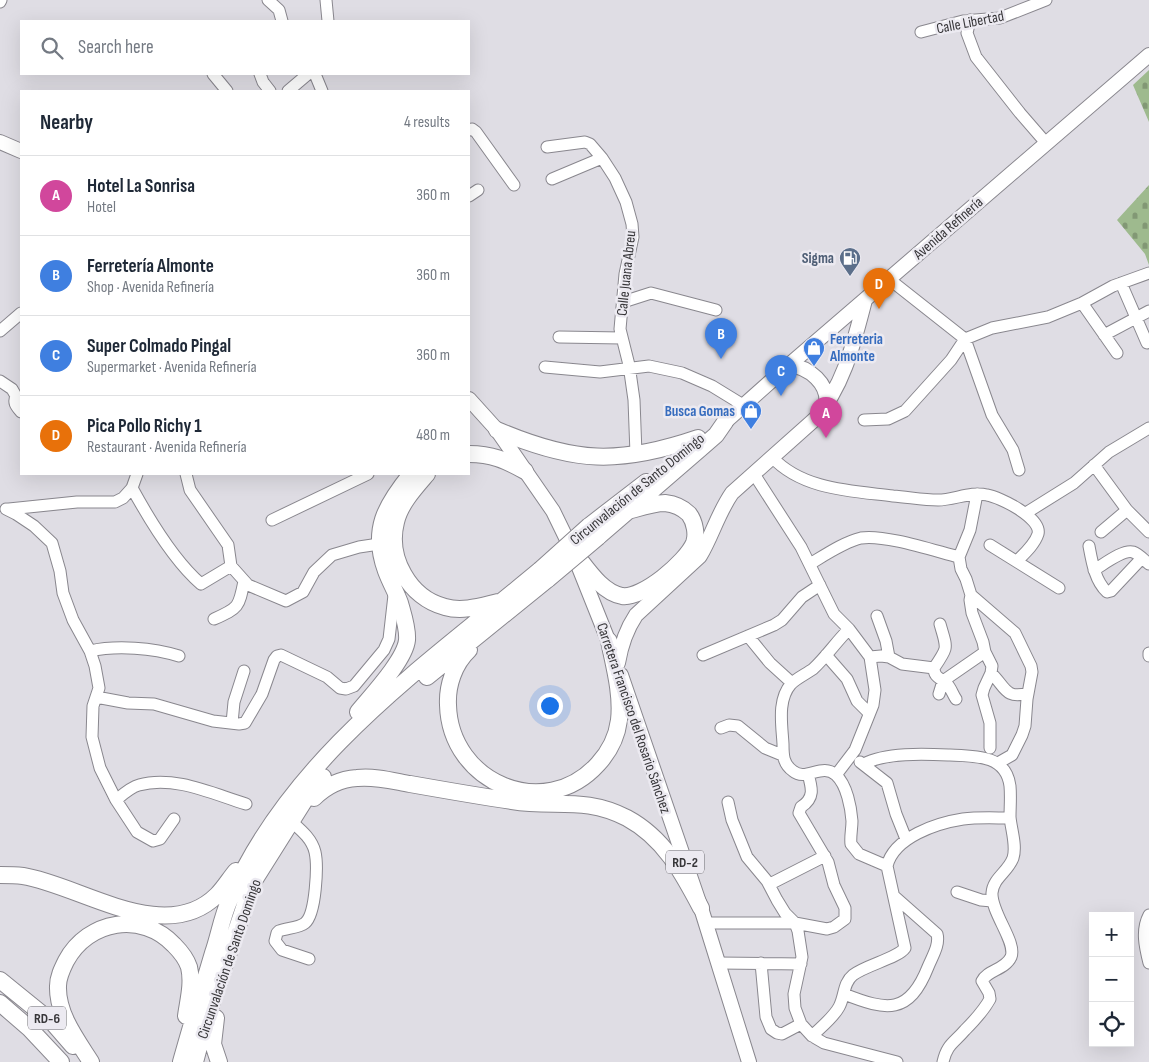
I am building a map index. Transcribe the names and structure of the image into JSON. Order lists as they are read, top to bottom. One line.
{"streets":{"highway":["Circunvalación de Santo Domingo","RD-6"],"main road":["Avenida Refinería","Carretera Francisco del Rosario Sánchez","RD-2"],"street":["Calle Libertad","Calle Juana Abreu"]},"crossings":[["Avenida Refinería","Circunvalación de Santo Domingo"]],"places":{"fuel station":["Sigma"],"shop":["Ferreteria Almonte","Busca Gomas"]},"page":{"search":"Search here","heading":["Nearby","4 results"],"list":[{"mark":"A","name":"Hotel La Sonrisa","note":"Hotel","value":"360 m"},{"mark":"B","name":"Ferretería Almonte","note":"Shop · Avenida Refinería","value":"360 m"},{"mark":"C","name":"Super Colmado Pingal","note":"Supermarket · Avenida Refinería","value":"360 m"},{"mark":"D","name":"Pica Pollo Richy 1","note":"Restaurant · Avenida Refinería","value":"480 m"}],"pins":["D","B","C","A"],"map_buttons":["+","−"]}}
